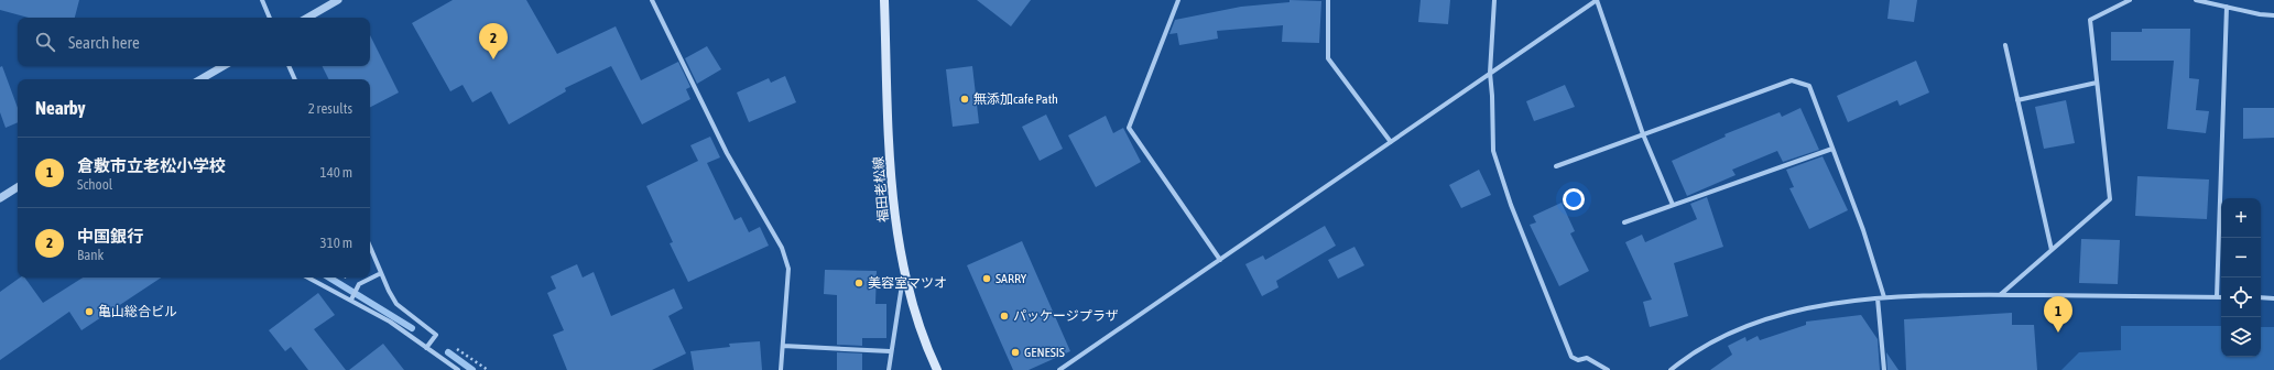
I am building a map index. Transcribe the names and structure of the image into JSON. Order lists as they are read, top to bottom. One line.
{"streets":{"main road":["福田老松線"]},"places":["無添加cafe Path","SARRY","美容室マツオ","亀山総合ビル","パッケージプラザ","GENESIS"],"page":{"search":"Search here","pins":["2","1"],"heading":["Nearby","2 results"],"list":[{"mark":"1","name":"倉敷市立老松小学校","note":"School","value":"140 m"},{"mark":"2","name":"中国銀行","note":"Bank","value":"310 m"}],"map_buttons":["+","−"]}}
